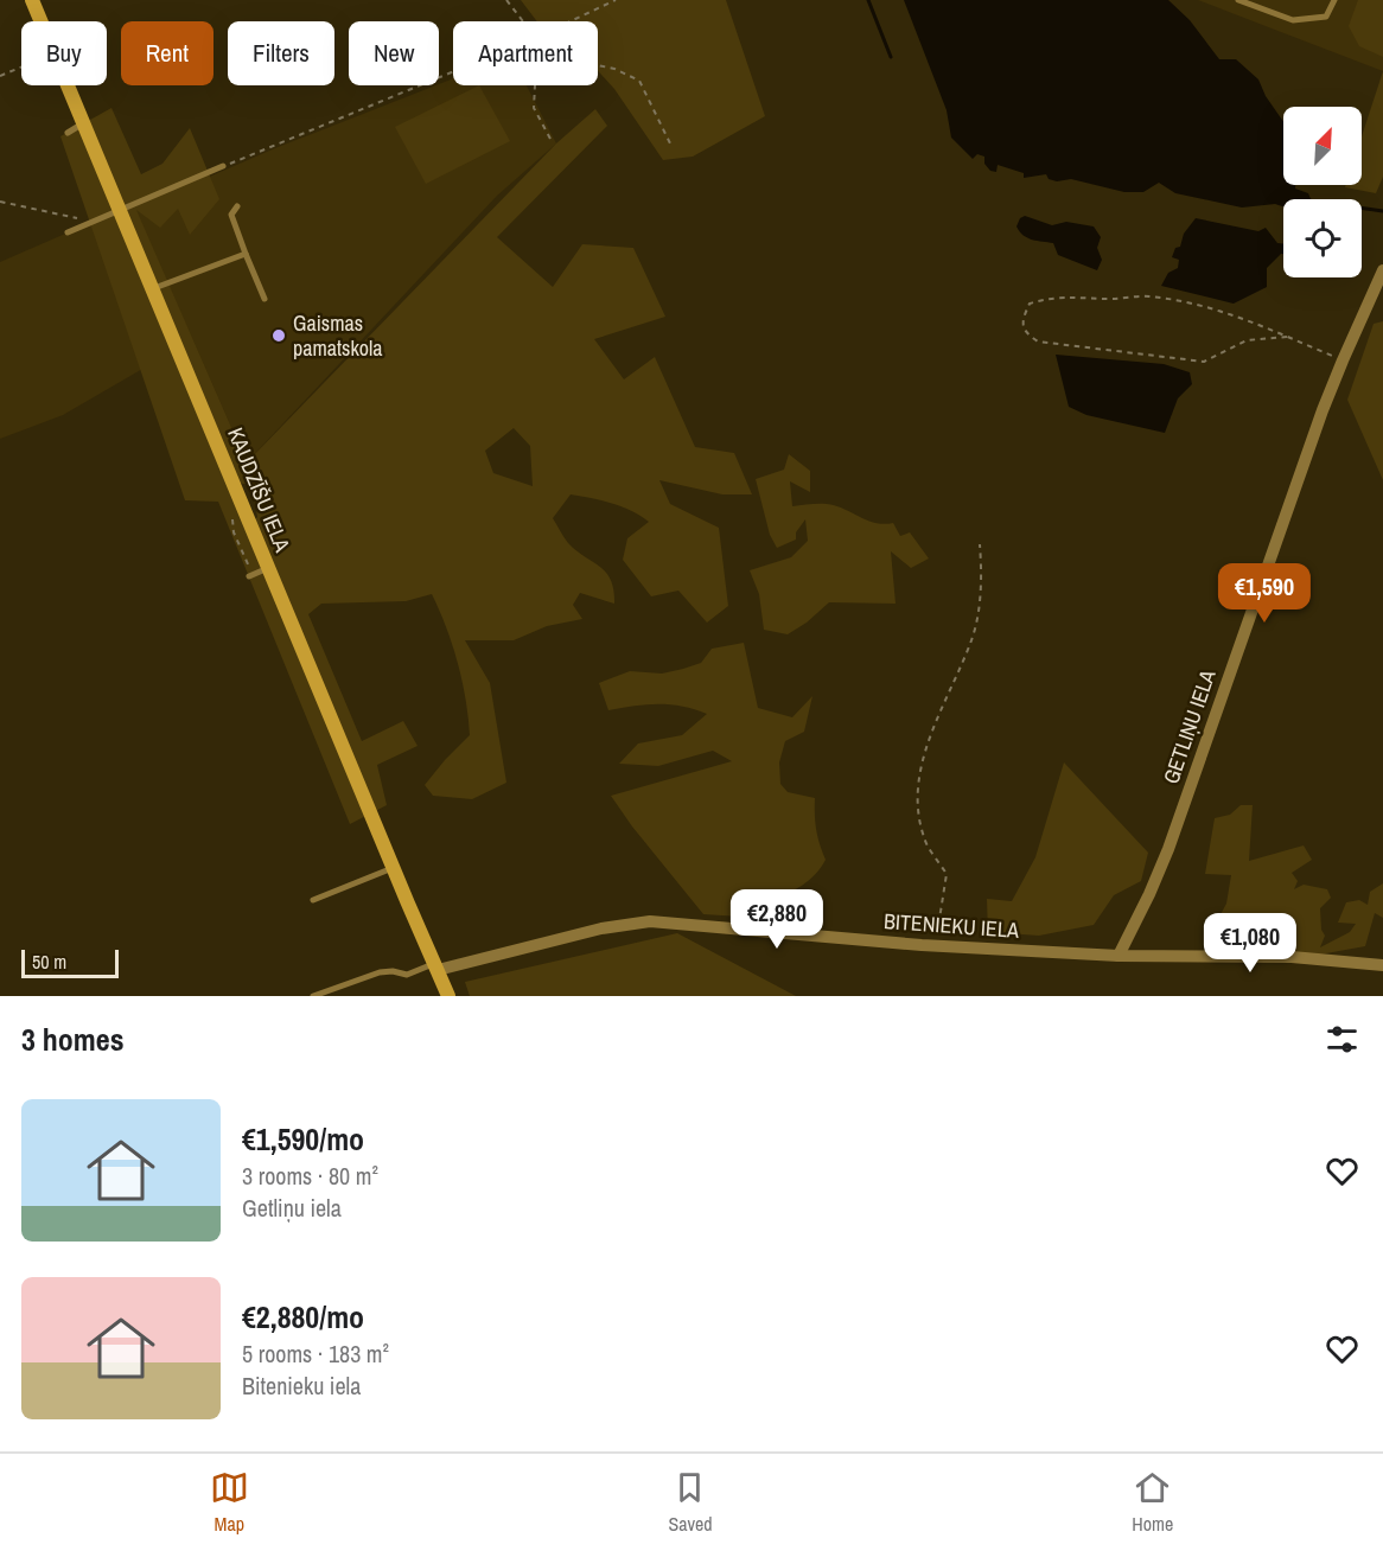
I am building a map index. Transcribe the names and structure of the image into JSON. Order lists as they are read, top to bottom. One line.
{"streets":{"street":["KAUDZĪŠU IELA","GETLIŅU IELA","BITENIEKU IELA"]},"crossings":[["KAUDZĪŠU IELA","BITENIEKU IELA"],["GETLIŅU IELA","BITENIEKU IELA"]],"places":["Gaismas pamatskola"],"scale_bar":"50 m","north":"top right","page":{"chip":["Buy","Rent","Filters","New","Apartment"],"price":["€1,590","€2,880","€1,080"],"scale":"50 m","heading":"3 homes","list":[{"name":"€1,590/mo","note":"3 rooms · 80 m² · Getliņu iela"},{"name":"€2,880/mo","note":"5 rooms · 183 m² · Bitenieku iela"}],"tabs":["Map","Saved","Home"]}}
